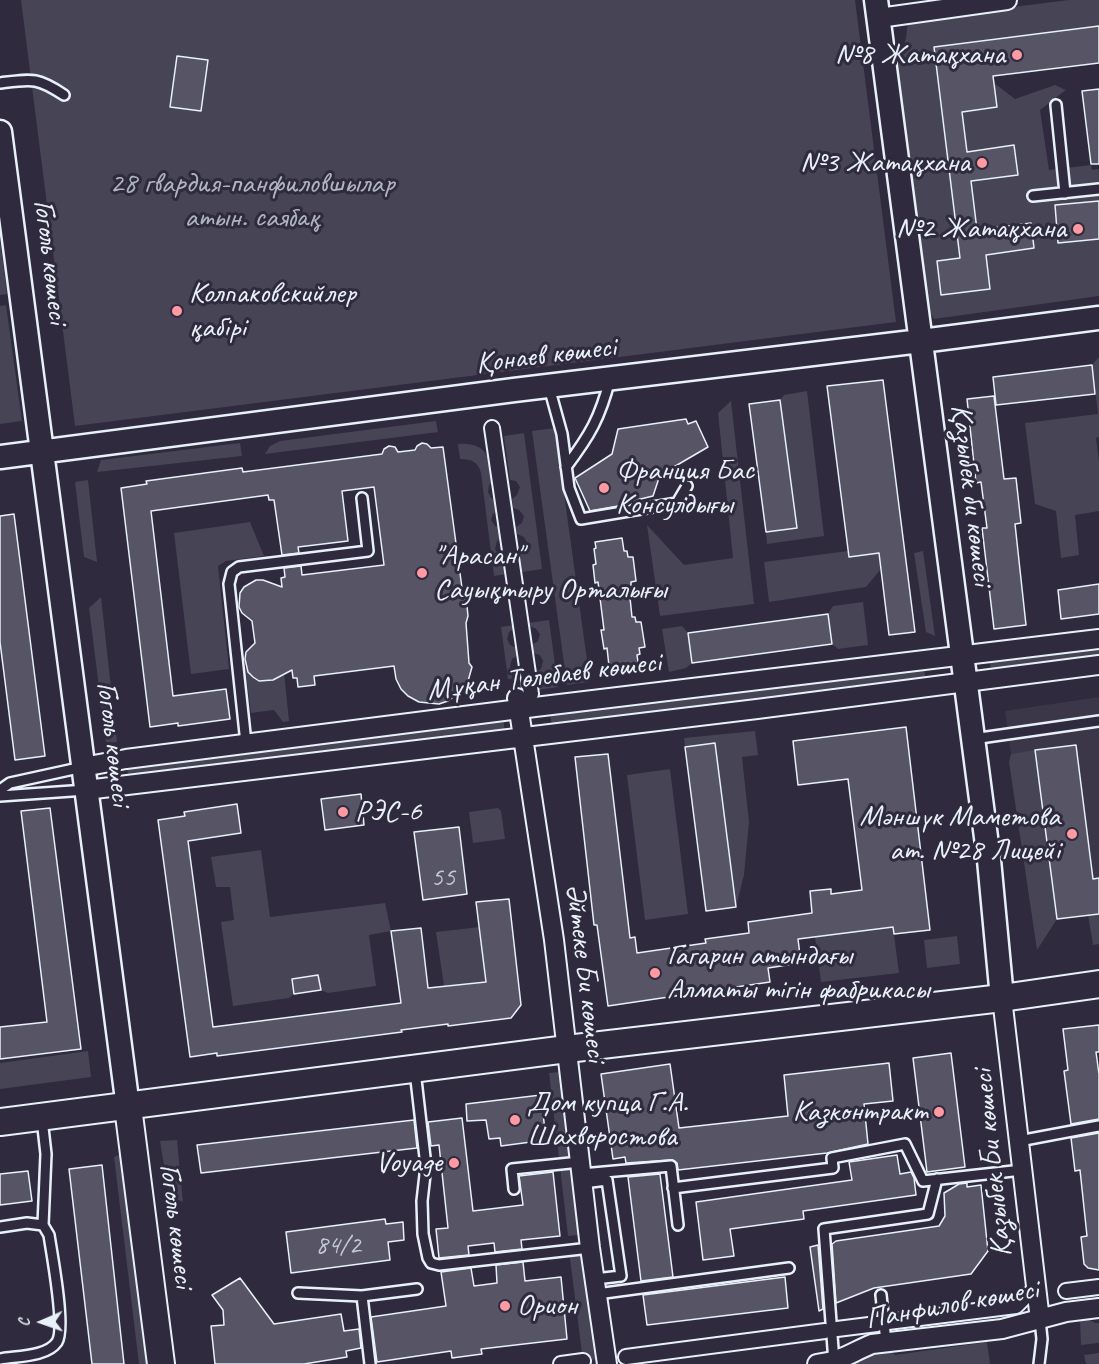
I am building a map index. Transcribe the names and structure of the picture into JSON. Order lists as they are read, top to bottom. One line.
{"streets":{"main road":["Гоголь көшесі"],"street":["Қонаев көшесі","Қазыбек би көшесі","Мұқан Төлебаев көшесі","Әйтеке Би көшесі","Қазыбек Би көшесі","Панфилов көшесі"]},"crossings":[["Гоголь көшесі","Қонаев көшесі"],["Гоголь көшесі","Мұқан Төлебаев көшесі"],["Қонаев көшесі","Қазыбек би көшесі"],["Қазыбек би көшесі","Мұқан Төлебаев көшесі"],["Қазыбек би көшесі","Қазыбек Би көшесі"],["Мұқан Төлебаев көшесі","Әйтеке Би көшесі"],["Қазыбек Би көшесі","Панфилов көшесі"]],"parks":["28 гвардия-панфиловшылар атын. саябақ"],"places":["№8 Жатақхана","№3 Жатақхана","№2 Жатақхана","Колпаковскийлер қабірі","Франция Бас Консулдығы","\"Арасан\" Сауықтыру Орталығы","РЭС-6","Мәншүк Маметова ат. №28 Лицейі","Гагарин атындағы Алматы тігін фабрикасы","Казконтракт","Дом купца Г.А. Шахворостова","Voyage","Орион"],"house_numbers":["55","84/2"],"north":"left"}
